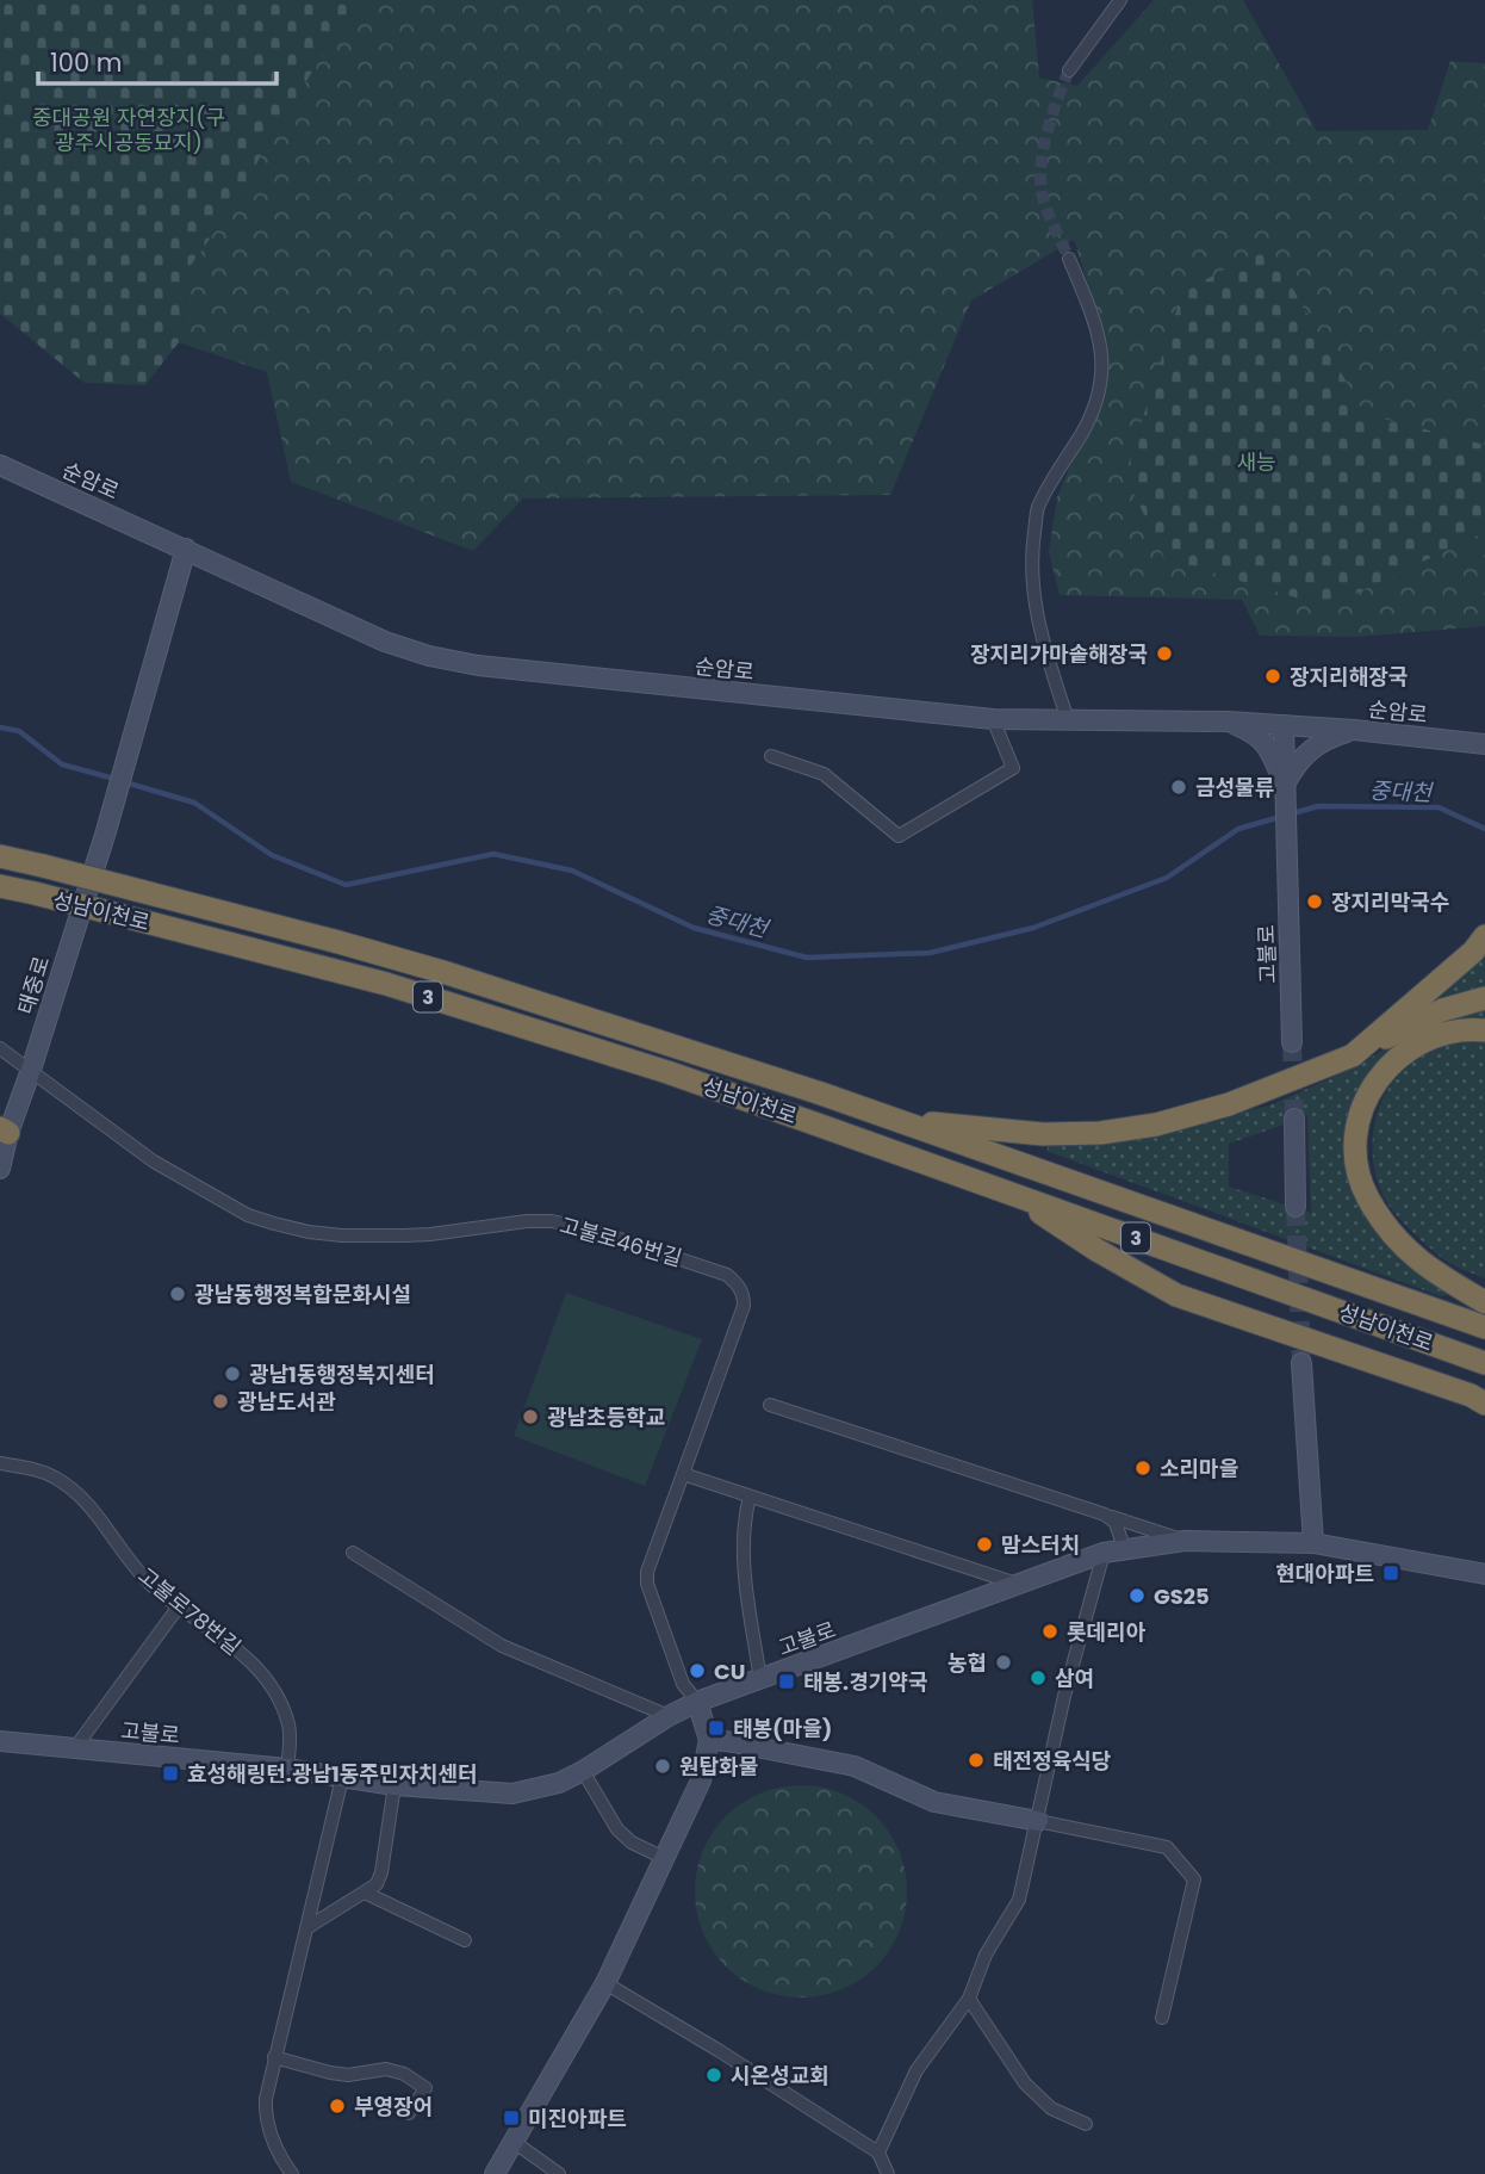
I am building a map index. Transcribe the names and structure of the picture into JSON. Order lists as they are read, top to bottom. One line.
{"streets":{"highway":["성남이천로","3"],"street":["순암로","고불로","태중로","고불로46번길","고불로78번길"]},"crossings":[["순암로","태중로"],["고불로","고불로46번길"],["고불로","고불로78번길"],["태중로","고불로46번길"]],"water":["중대천"],"parks":["중대공원 자연장지(구 광주시공동묘지)","새능"],"places":{"other":["장지리가마솥해장국","장지리해장국","금성물류","장지리막국수","광남동행정복합문화시설","광남1동행정복지센터","광남도서관","광남초등학교","소리마을","맘스터치","GS25","롯데리아","농협","CU","삼여","태전정육식당","원탑화물","시온성교회","부영장어"],"transit":["현대아파트","태봉.경기약국","태봉(마을)","효성해링턴.광남1동주민자치센터","미진아파트"]},"scale_bar":"100 m"}
